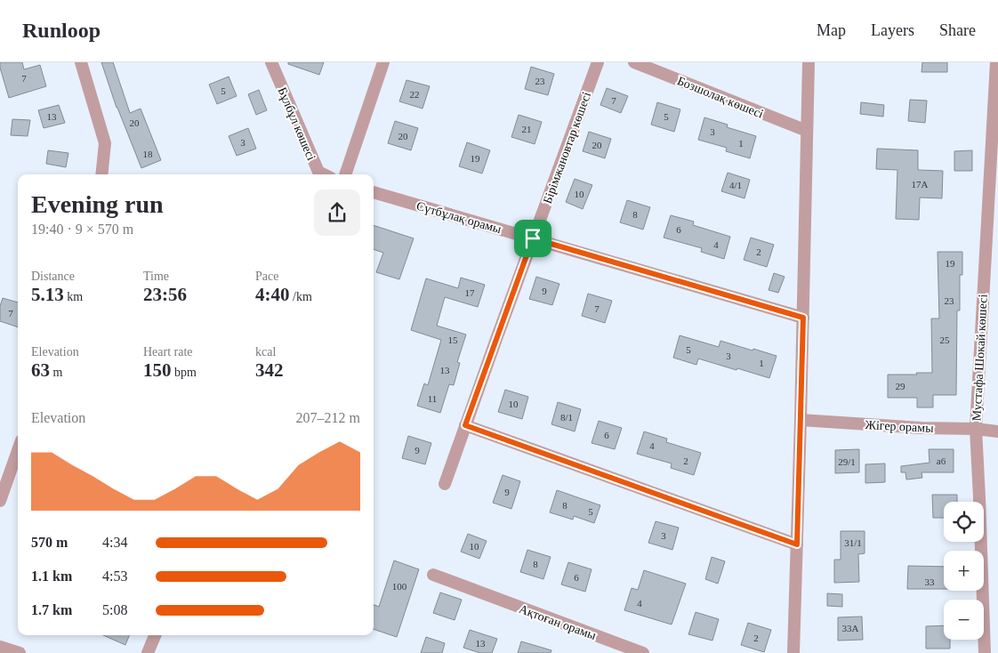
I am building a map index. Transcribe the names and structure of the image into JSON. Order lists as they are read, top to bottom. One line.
{"streets":{"street":["Бозшолақ көшесі","Бұлбұл көшесі","Бірімжановтар көшесі","Cүтбұлақ орамы","Мустафа Шокай көшесі","Жігер орамы","Ақтоған орамы"]},"crossings":[["Бірімжановтар көшесі","Cүтбұлақ орамы"],["Мустафа Шокай көшесі","Жігер орамы"]],"house_numbers":["7","23","5","22","7","13","5","20","21","3","20","3","1","20","18","19","17А","4/1","10","8","6","4","2","19","9","17","23","7","7","15","25","5","3","1","13","29","11","10","8/1","6","4","9","2","а6","29/1","9","8","5","3","31/1","10","8","6","33","100","4","33А","2","13"],"page":{"header":"Runloop","nav":["Map","Layers","Share"],"heading":["Evening run","19:40 · 9 × 570 m"],"stats":[["Distance","5.13 km"],["Time","23:56"],["Pace","4:40 /km"],["Elevation","63 m"],["Heart rate","150 bpm"],["kcal","342"]],"chart":["Elevation","207–212 m"],"map_buttons":["+","−"],"list":[{"name":"570 m","note":"4:34"},{"name":"1.1 km","note":"4:53"},{"name":"1.7 km","note":"5:08"}]}}
